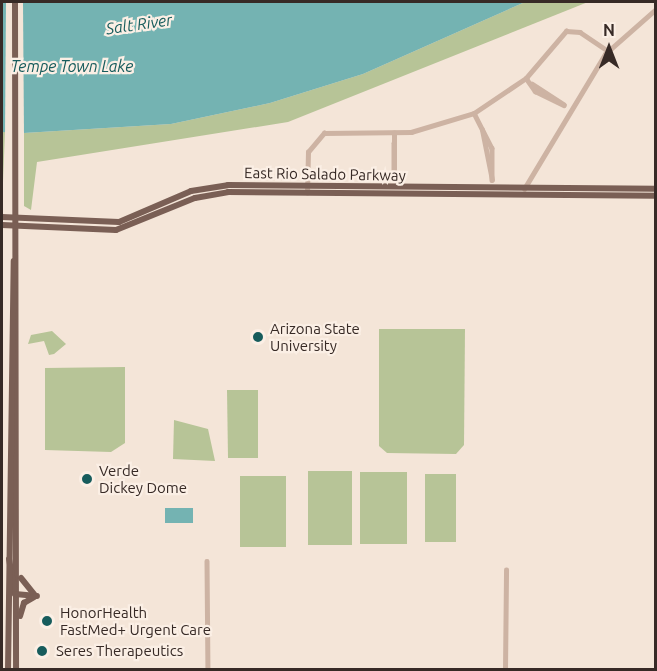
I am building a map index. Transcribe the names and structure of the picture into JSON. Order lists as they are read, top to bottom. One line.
{"streets":{"main road":["East Rio Salado Parkway"]},"water":["Salt River","Tempe Town Lake"],"places":["Arizona State University","Verde Dickey Dome","HonorHealth FastMed+ Urgent Care","Seres Therapeutics"],"north":"top"}
